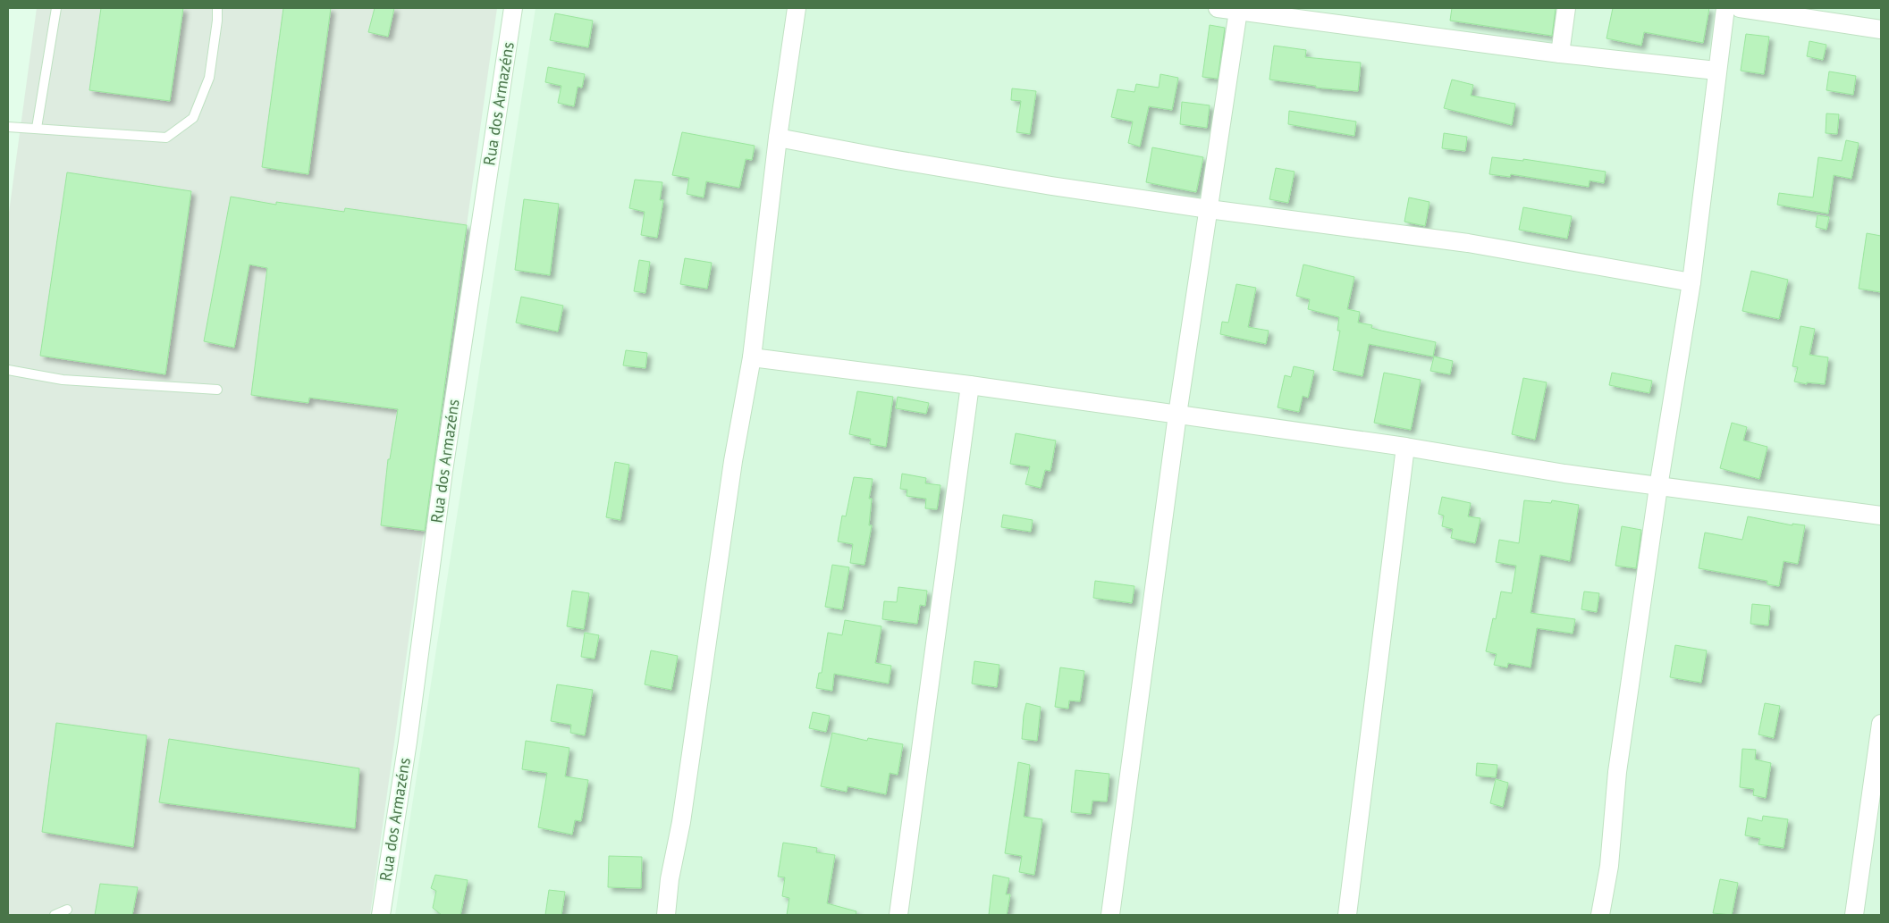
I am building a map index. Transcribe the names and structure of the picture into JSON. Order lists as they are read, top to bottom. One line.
{"streets":{"street":["Rua dos Armazéns"]}}
